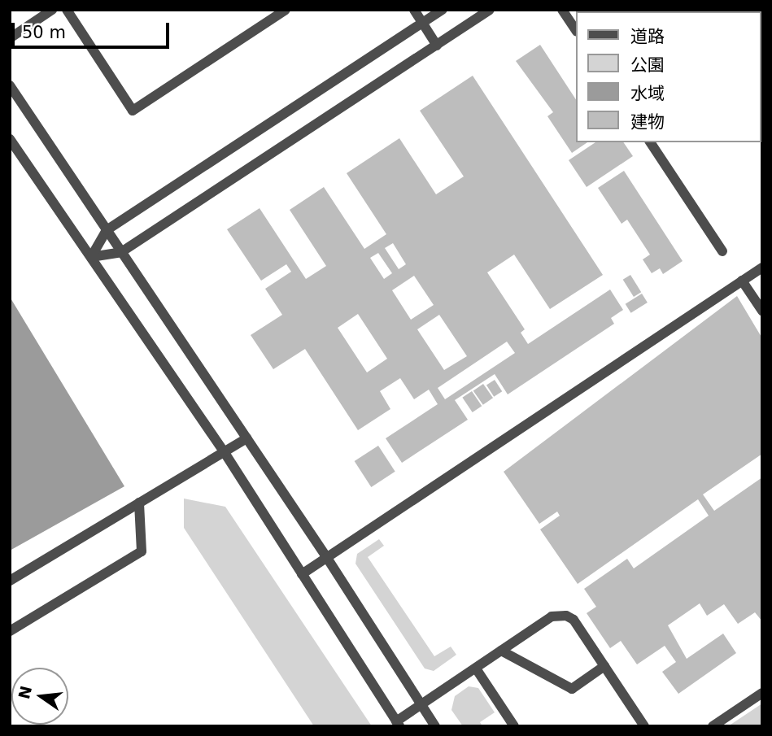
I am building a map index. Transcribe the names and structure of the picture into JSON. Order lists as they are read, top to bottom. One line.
{"legend":["道路","公園","水域","建物"],"scale_bar":"50 m","north":"left"}
